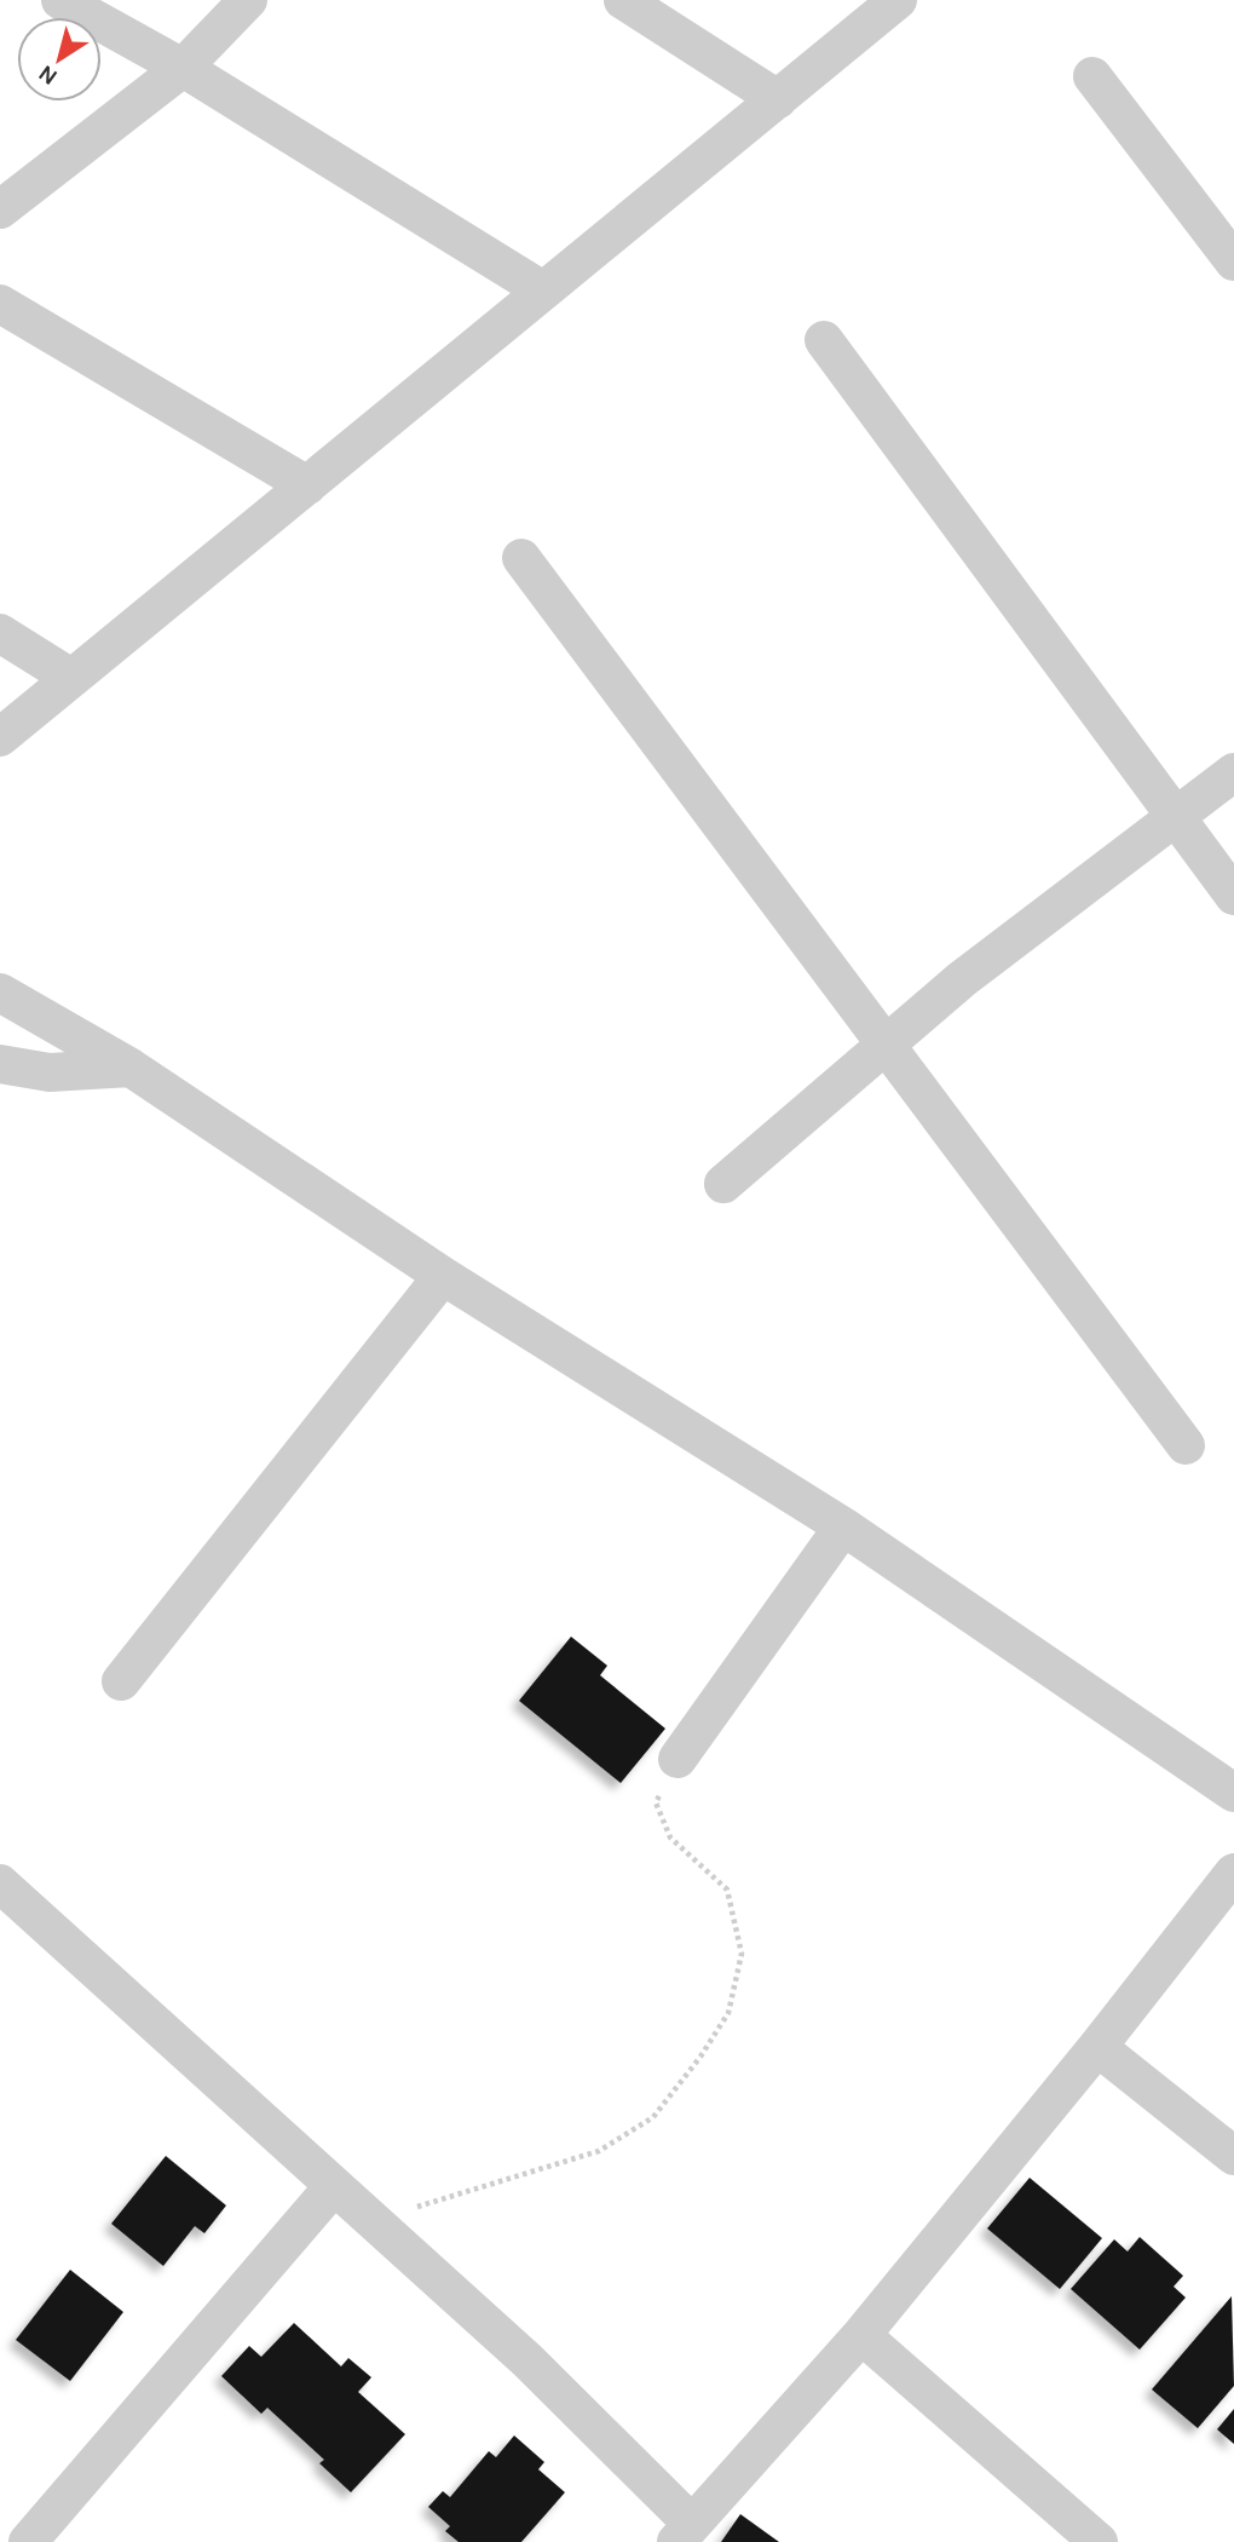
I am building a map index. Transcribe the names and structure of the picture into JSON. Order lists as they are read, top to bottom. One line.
{"north":"bottom left"}
